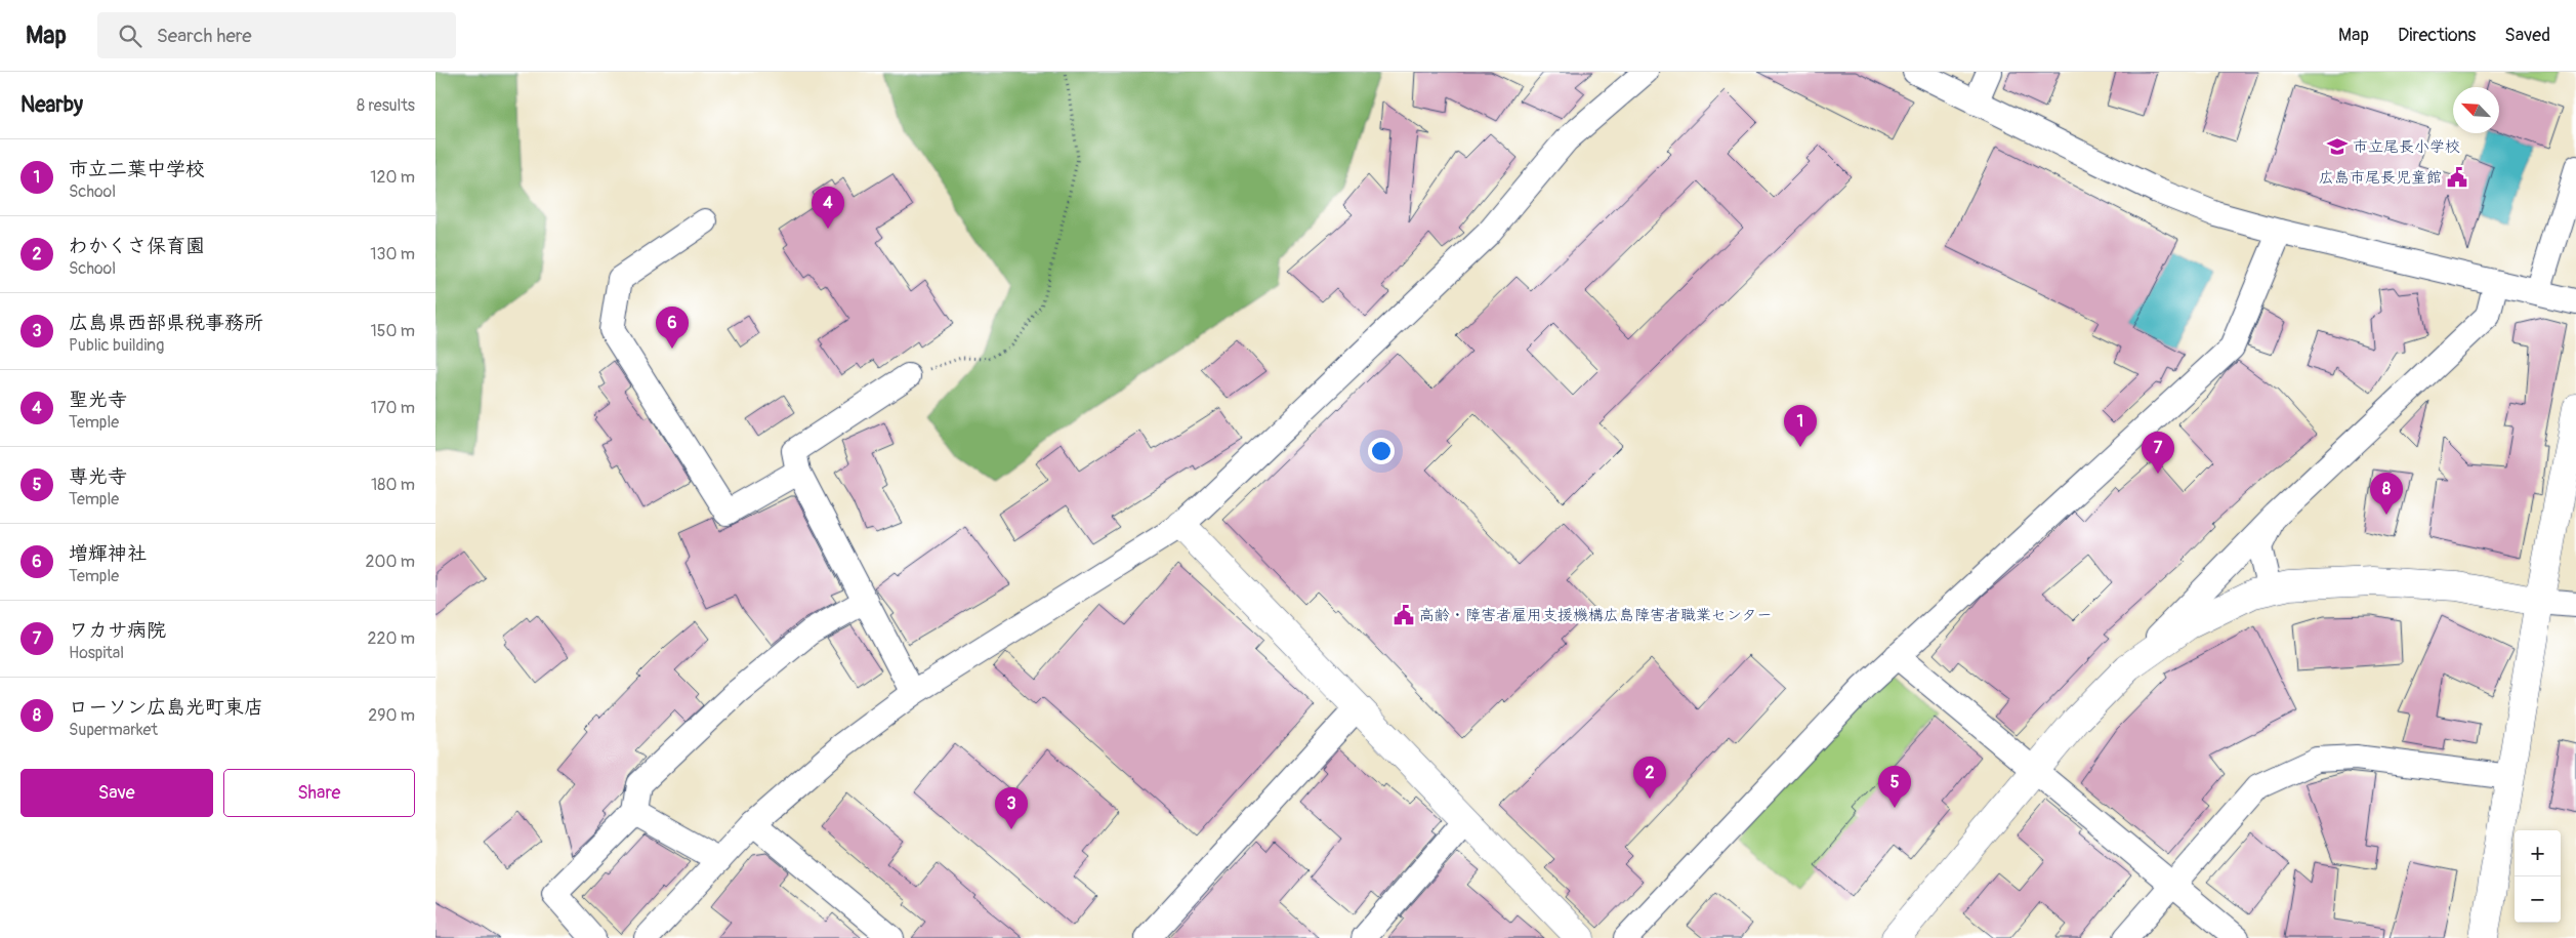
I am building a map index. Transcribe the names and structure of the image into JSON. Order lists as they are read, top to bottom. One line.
{"places":{"school or university":["市立尾長小学校"],"public building":["広島市尾長児童館","高齢・障害者雇用支援機構広島障害者職業センター"]},"north":"top left","page":{"header":"Map","search":"Search here","nav":["Map","Directions","Saved"],"heading":["Nearby","8 results"],"list":[{"mark":"1","name":"市立二葉中学校","note":"School","value":"120 m"},{"mark":"2","name":"わかくさ保育園","note":"School","value":"130 m"},{"mark":"3","name":"広島県西部県税事務所","note":"Public building","value":"150 m"},{"mark":"4","name":"聖光寺","note":"Temple","value":"170 m"},{"mark":"5","name":"専光寺","note":"Temple","value":"180 m"},{"mark":"6","name":"増輝神社","note":"Temple","value":"200 m"},{"mark":"7","name":"ワカサ病院","note":"Hospital","value":"220 m"},{"mark":"8","name":"ローソン広島光町東店","note":"Supermarket","value":"290 m"}],"pins":["4","6","1","7","8","2","5","3"],"buttons":["Save","Share"],"map_buttons":["+","−"]}}
